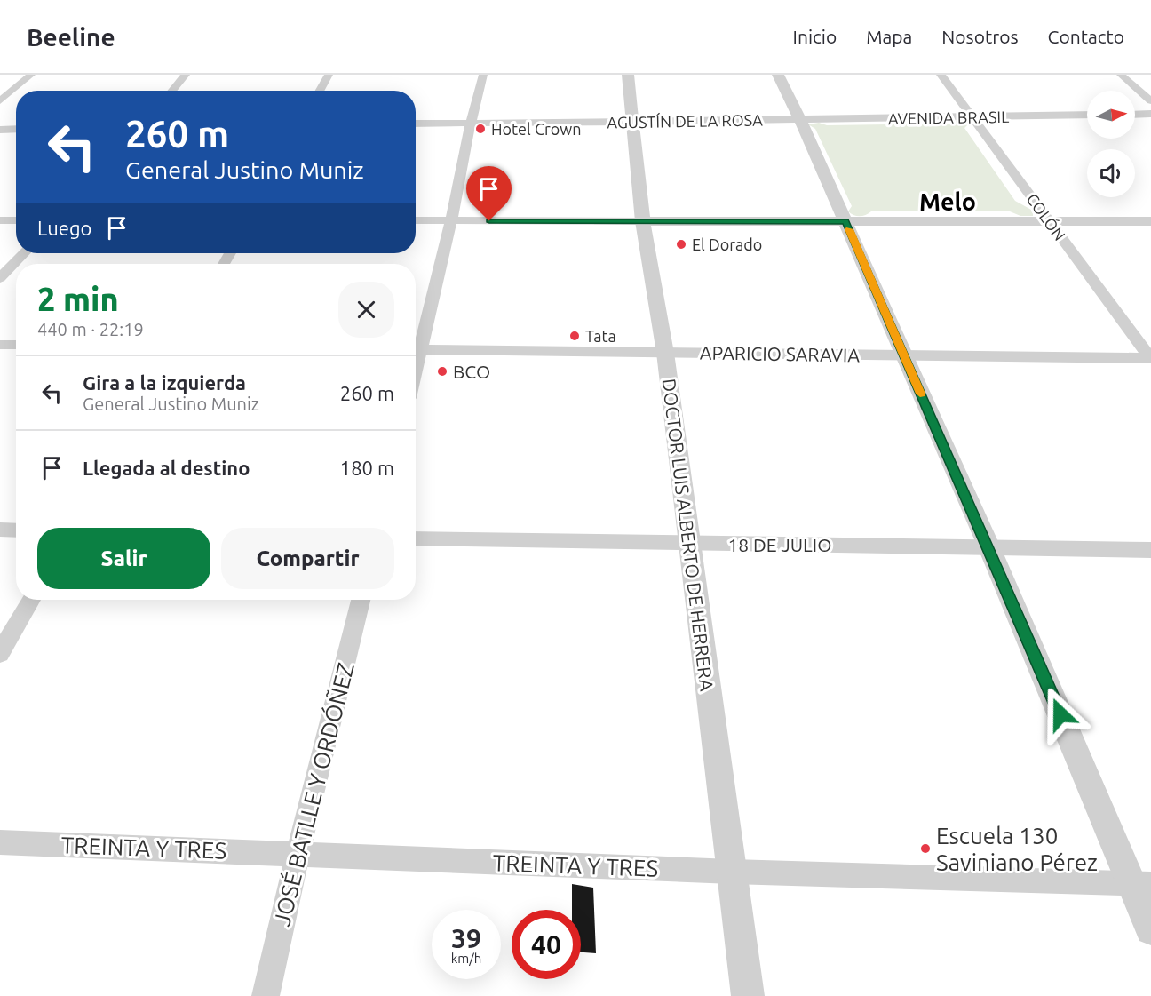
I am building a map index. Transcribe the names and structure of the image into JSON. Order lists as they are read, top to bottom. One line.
{"streets":{"street":["AVENIDA BRASIL","AGUSTÍN DE LA ROSA","COLÓN","APARICIO SARAVIA","DOCTOR LUIS ALBERTO DE HERRERA","18 DE JULIO","JOSÉ BATLLE Y ORDÓÑEZ","TREINTA Y TRES"]},"crossings":[["AVENIDA BRASIL","AGUSTÍN DE LA ROSA"],["AVENIDA BRASIL","COLÓN"],["AGUSTÍN DE LA ROSA","DOCTOR LUIS ALBERTO DE HERRERA"],["COLÓN","APARICIO SARAVIA"],["APARICIO SARAVIA","DOCTOR LUIS ALBERTO DE HERRERA"],["DOCTOR LUIS ALBERTO DE HERRERA","18 DE JULIO"],["DOCTOR LUIS ALBERTO DE HERRERA","TREINTA Y TRES"],["JOSÉ BATLLE Y ORDÓÑEZ","TREINTA Y TRES"]],"districts":["Melo"],"places":["Hotel Crown","El Dorado","Tata","BCO","Escuela 130 Saviniano Pérez"],"north":"right","page":{"header":"Beeline","nav":["Inicio","Mapa","Nosotros","Contacto"],"turn":["260 m","General Justino Muniz"],"then":"Luego","heading":["2 min","440 m · 22:19"],"list":[{"name":"Gira a la izquierda","note":"General Justino Muniz","value":"260 m"},{"name":"Llegada al destino","value":"180 m"}],"buttons":["Salir","Compartir"],"speed":"39 km/h","limit":"40"}}
